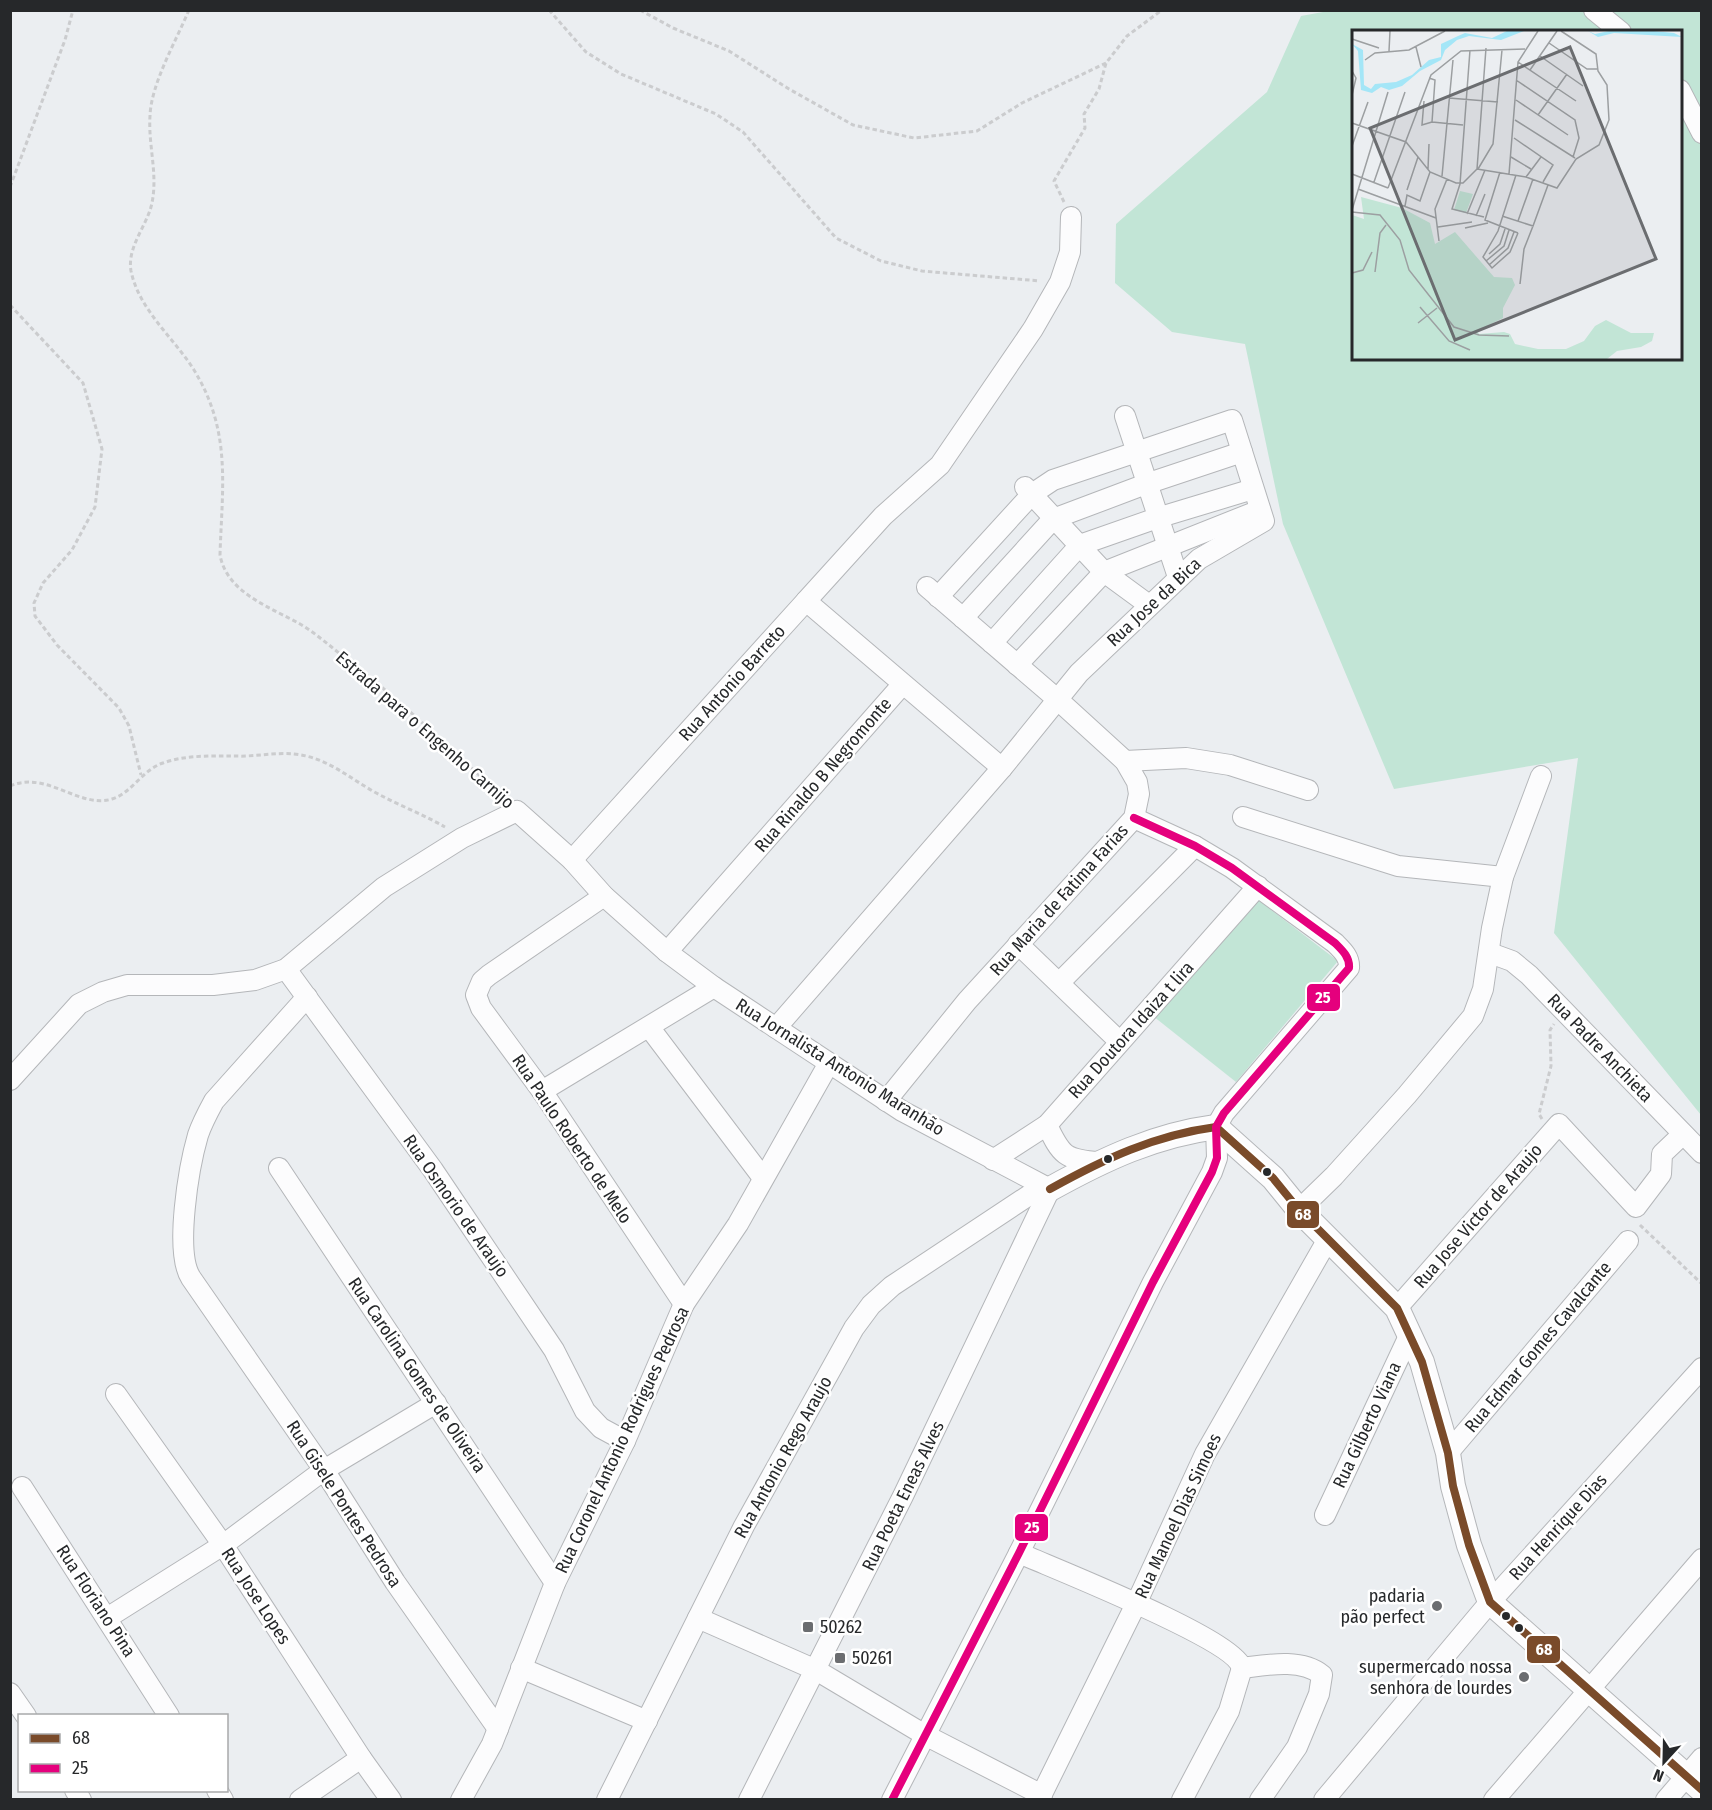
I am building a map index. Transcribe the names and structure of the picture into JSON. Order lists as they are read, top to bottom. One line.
{"streets":{"street":["Rua Jose da Bica","Rua Antonio Barreto","Estrada para o Engenho Carnijo","Rua Rinaldo B Negromonte","Rua Maria de Fatima Farias","Rua Doutora Idaiza t lira","Rua Padre Anchieta","Rua Jornalista Antonio Maranhão","Rua Paulo Roberto de Melo","Rua Osmorio de Araujo","Rua Jose Victor de Araujo","Rua Edmar Gomes Cavalcante","Rua Carolina Gomes de Oliveira","Rua Gilberto Viana","Rua Coronel Antonio Rodrigues Pedrosa","Rua Antonio Rego Araujo","Rua Poeta Eneas Alves","Rua Gisele Pontes Pedrosa","Rua Manoel Dias Simoes","Rua Henrique Dias","Rua Jose Lopes","Rua Floriano Pina"]},"crossings":[["Rua Jose da Bica","Rua Rinaldo B Negromonte"],["Rua Jose da Bica","Rua Maria de Fatima Farias"],["Rua Antonio Barreto","Estrada para o Engenho Carnijo"],["Estrada para o Engenho Carnijo","Rua Jornalista Antonio Maranhão"],["Estrada para o Engenho Carnijo","Rua Paulo Roberto de Melo"],["Rua Rinaldo B Negromonte","Rua Jornalista Antonio Maranhão"],["Rua Maria de Fatima Farias","Rua Jornalista Antonio Maranhão"],["Rua Doutora Idaiza t lira","Rua Jornalista Antonio Maranhão"],["Rua Jornalista Antonio Maranhão","Rua Paulo Roberto de Melo"],["Rua Jornalista Antonio Maranhão","Rua Coronel Antonio Rodrigues Pedrosa"],["Rua Jornalista Antonio Maranhão","Rua Antonio Rego Araujo"],["Rua Jornalista Antonio Maranhão","Rua Poeta Eneas Alves"],["Rua Paulo Roberto de Melo","Rua Coronel Antonio Rodrigues Pedrosa"],["Rua Osmorio de Araujo","Rua Coronel Antonio Rodrigues Pedrosa"],["Rua Osmorio de Araujo","Rua Gisele Pontes Pedrosa"],["Rua Carolina Gomes de Oliveira","Rua Coronel Antonio Rodrigues Pedrosa"],["Rua Coronel Antonio Rodrigues Pedrosa","Rua Gisele Pontes Pedrosa"],["Rua Antonio Rego Araujo","Rua Poeta Eneas Alves"]],"places":{"other":["padaria pão perfect","supermercado nossa senhora de lourdes"],"transit":["50262","50261"]},"lines":["transit line 25","transit line 68"],"legend":["68","25"],"north":"bottom"}
